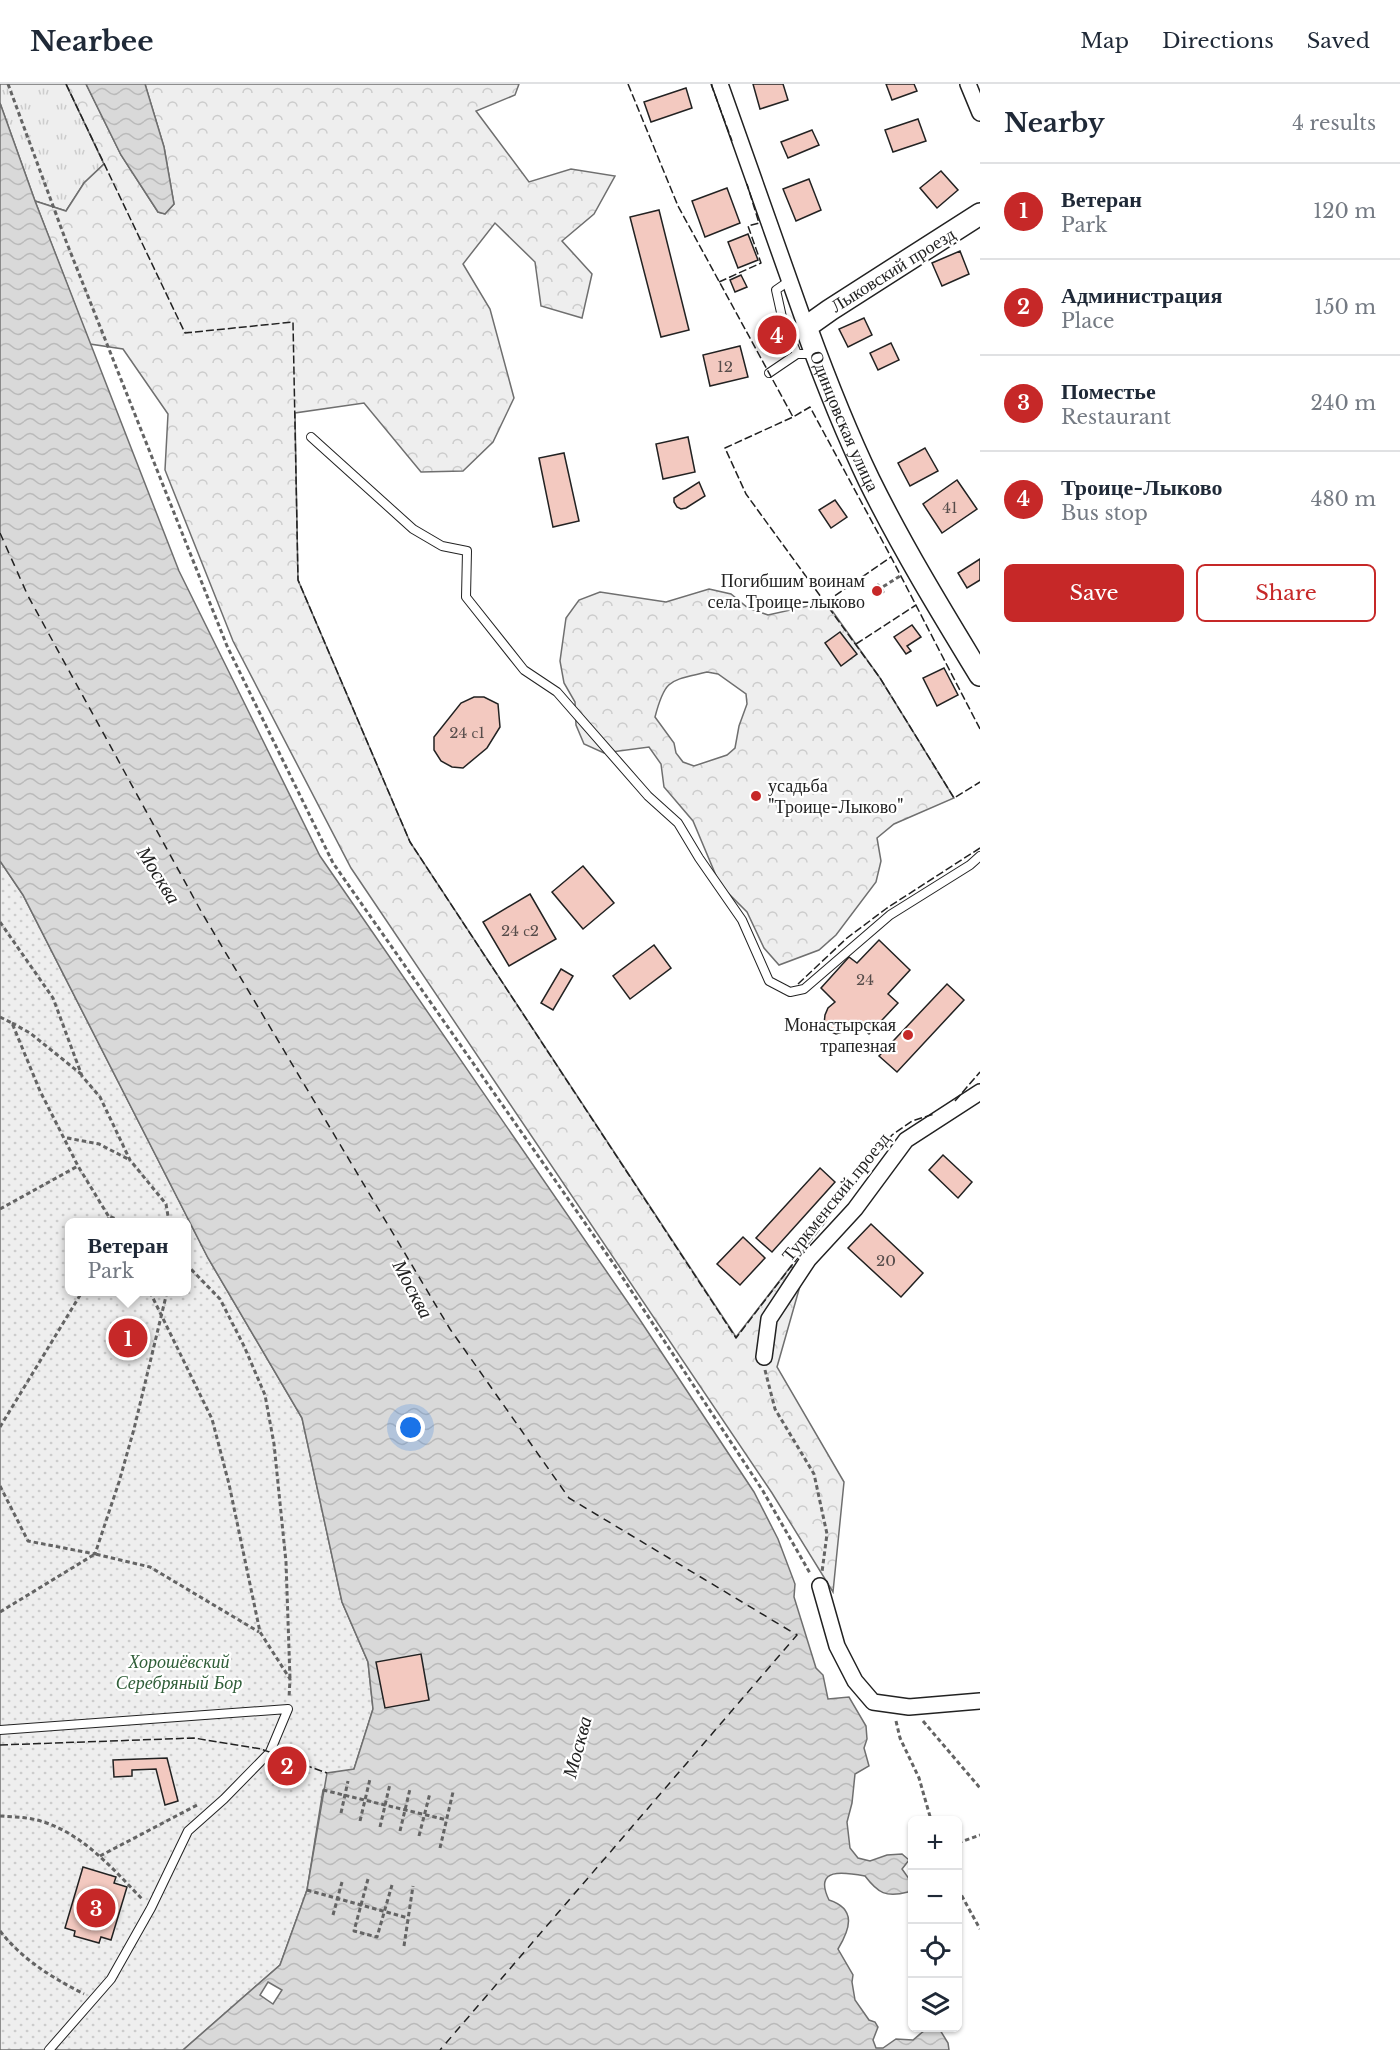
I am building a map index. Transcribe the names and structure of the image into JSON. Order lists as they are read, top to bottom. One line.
{"streets":{"street":["Лыковский проезд","Одинцовская улица","Туркменский проезд"]},"crossings":[["Лыковский проезд","Одинцовская улица"]],"water":["Москва"],"parks":["Хорошёвский Серебряный Бор"],"places":["Погибшим воинам села Троице-лыково","усадьба \"Троице-Лыково\"","Монастырская трапезная"],"house_numbers":["12","41","24 с1","24 с2","24","20"],"page":{"header":"Nearbee","nav":["Map","Directions","Saved"],"heading":["Nearby","4 results"],"list":[{"mark":"1","name":"Ветеран","note":"Park","value":"120 m"},{"mark":"2","name":"Администрация","note":"Place","value":"150 m"},{"mark":"3","name":"Поместье","note":"Restaurant","value":"240 m"},{"mark":"4","name":"Троице-Лыково","note":"Bus stop","value":"480 m"}],"pins":["4","1","2","3"],"buttons":["Save","Share"],"popup":["Ветеран","Park"],"map_buttons":["+","−"]}}
